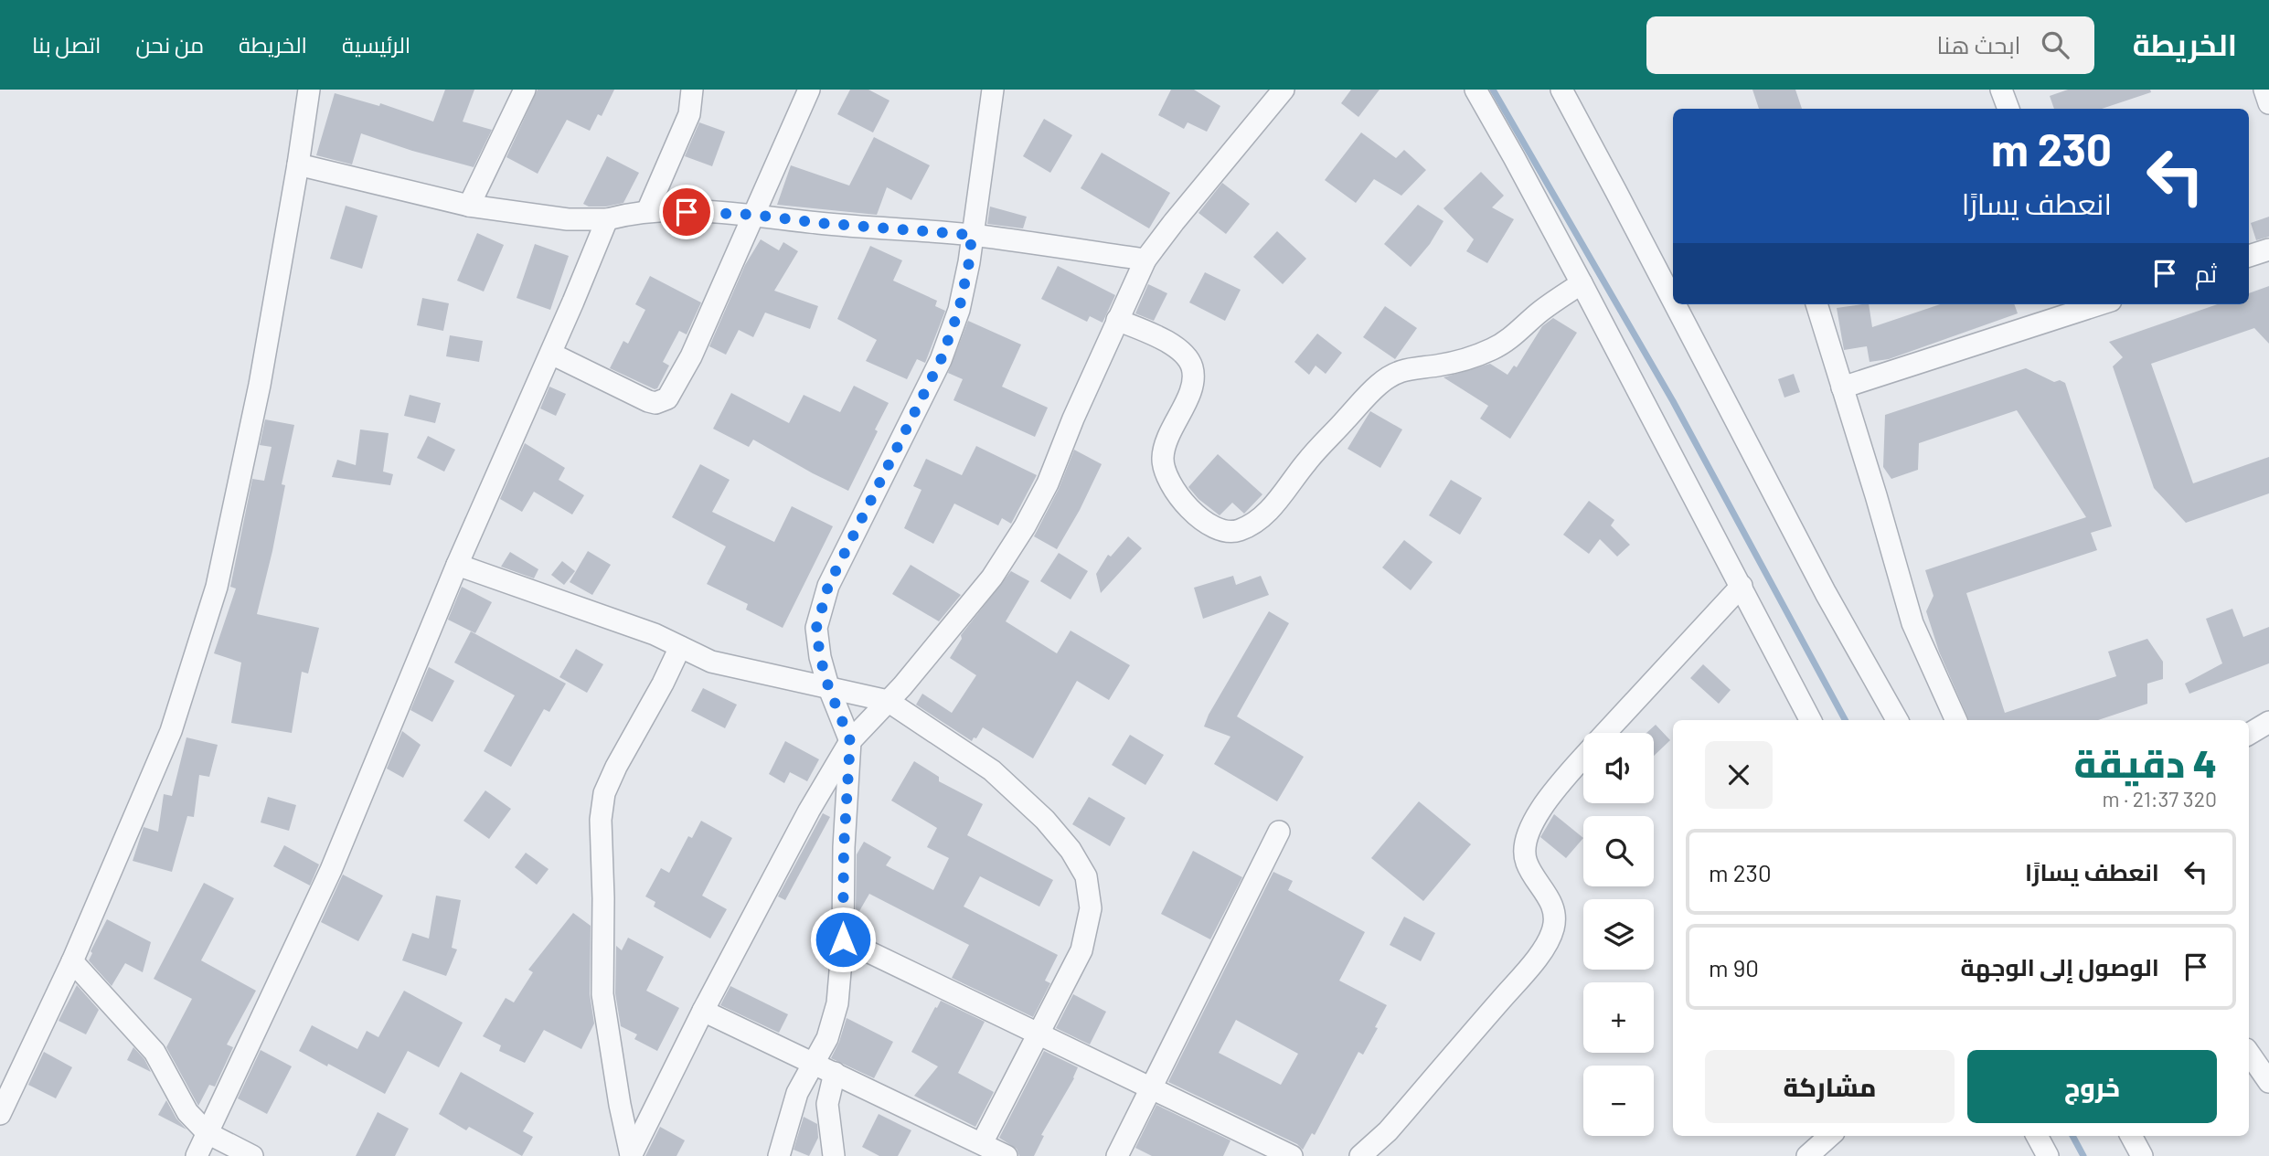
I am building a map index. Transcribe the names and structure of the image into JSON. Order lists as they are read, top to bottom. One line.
{"page":{"header":"الخريطة","search":"ابحث هنا","nav":["الرئيسية","الخريطة","من نحن","اتصل بنا"],"turn":["230 m","انعطف يسارًا"],"then":"ثم","heading":["4 دقيقة","320 m · 21:37"],"map_buttons":["+","−"],"list":[{"name":"انعطف يسارًا","value":"230 m"},{"name":"الوصول إلى الوجهة","value":"90 m"}],"buttons":["خروج","مشاركة"]}}
